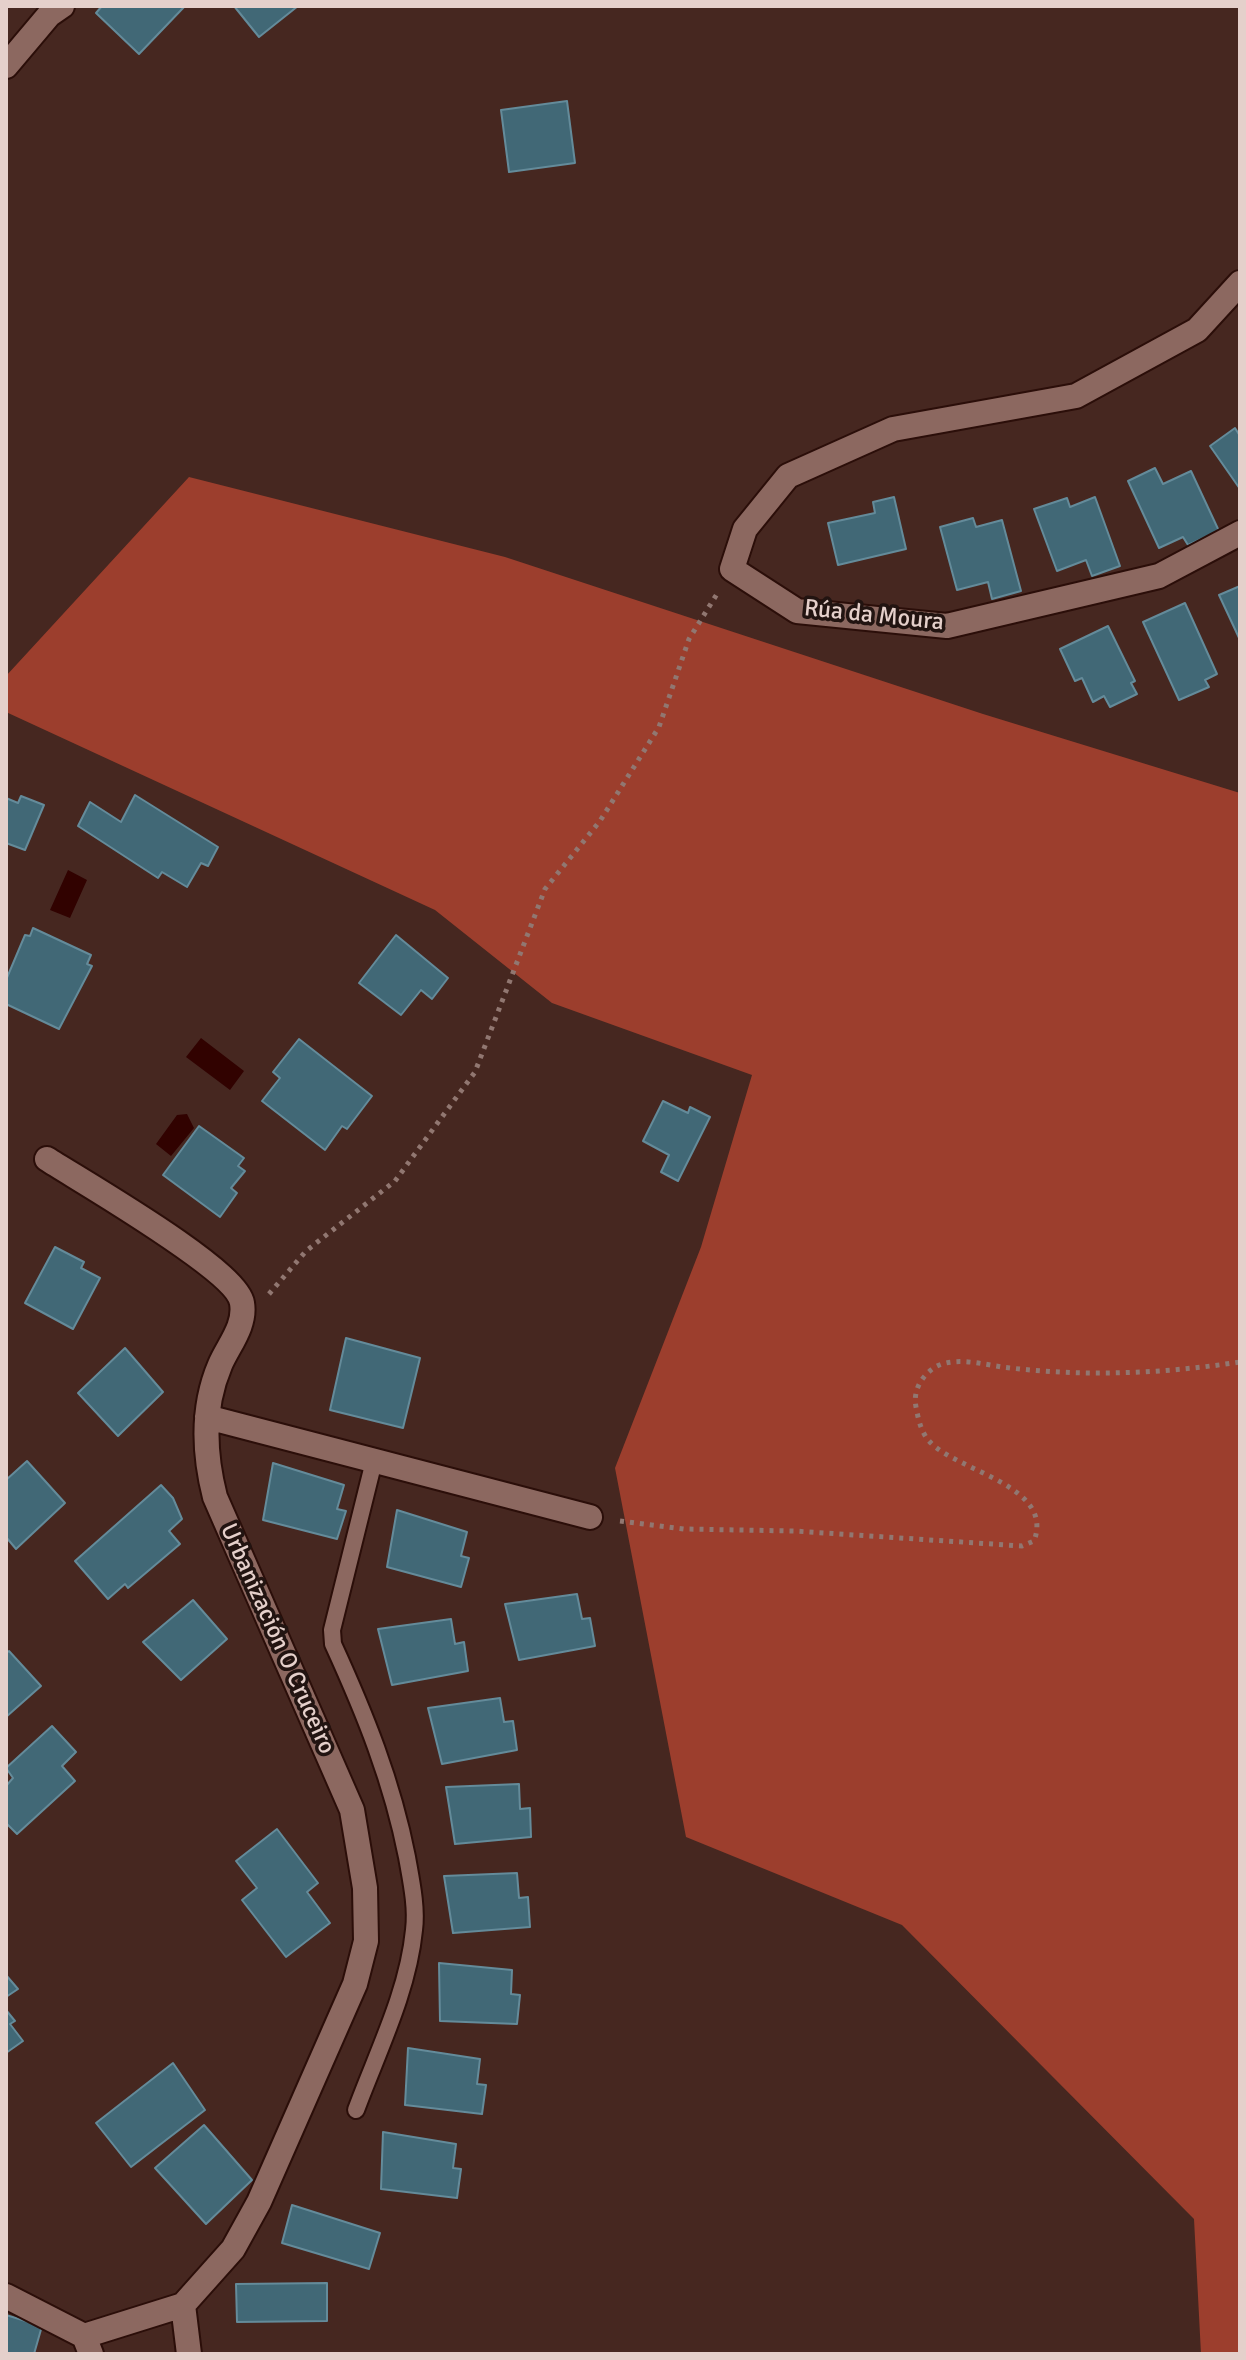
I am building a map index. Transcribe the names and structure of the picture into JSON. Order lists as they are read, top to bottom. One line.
{"streets":{"street":["Rúa da Moura","Urbanización O Cruceiro"]}}
